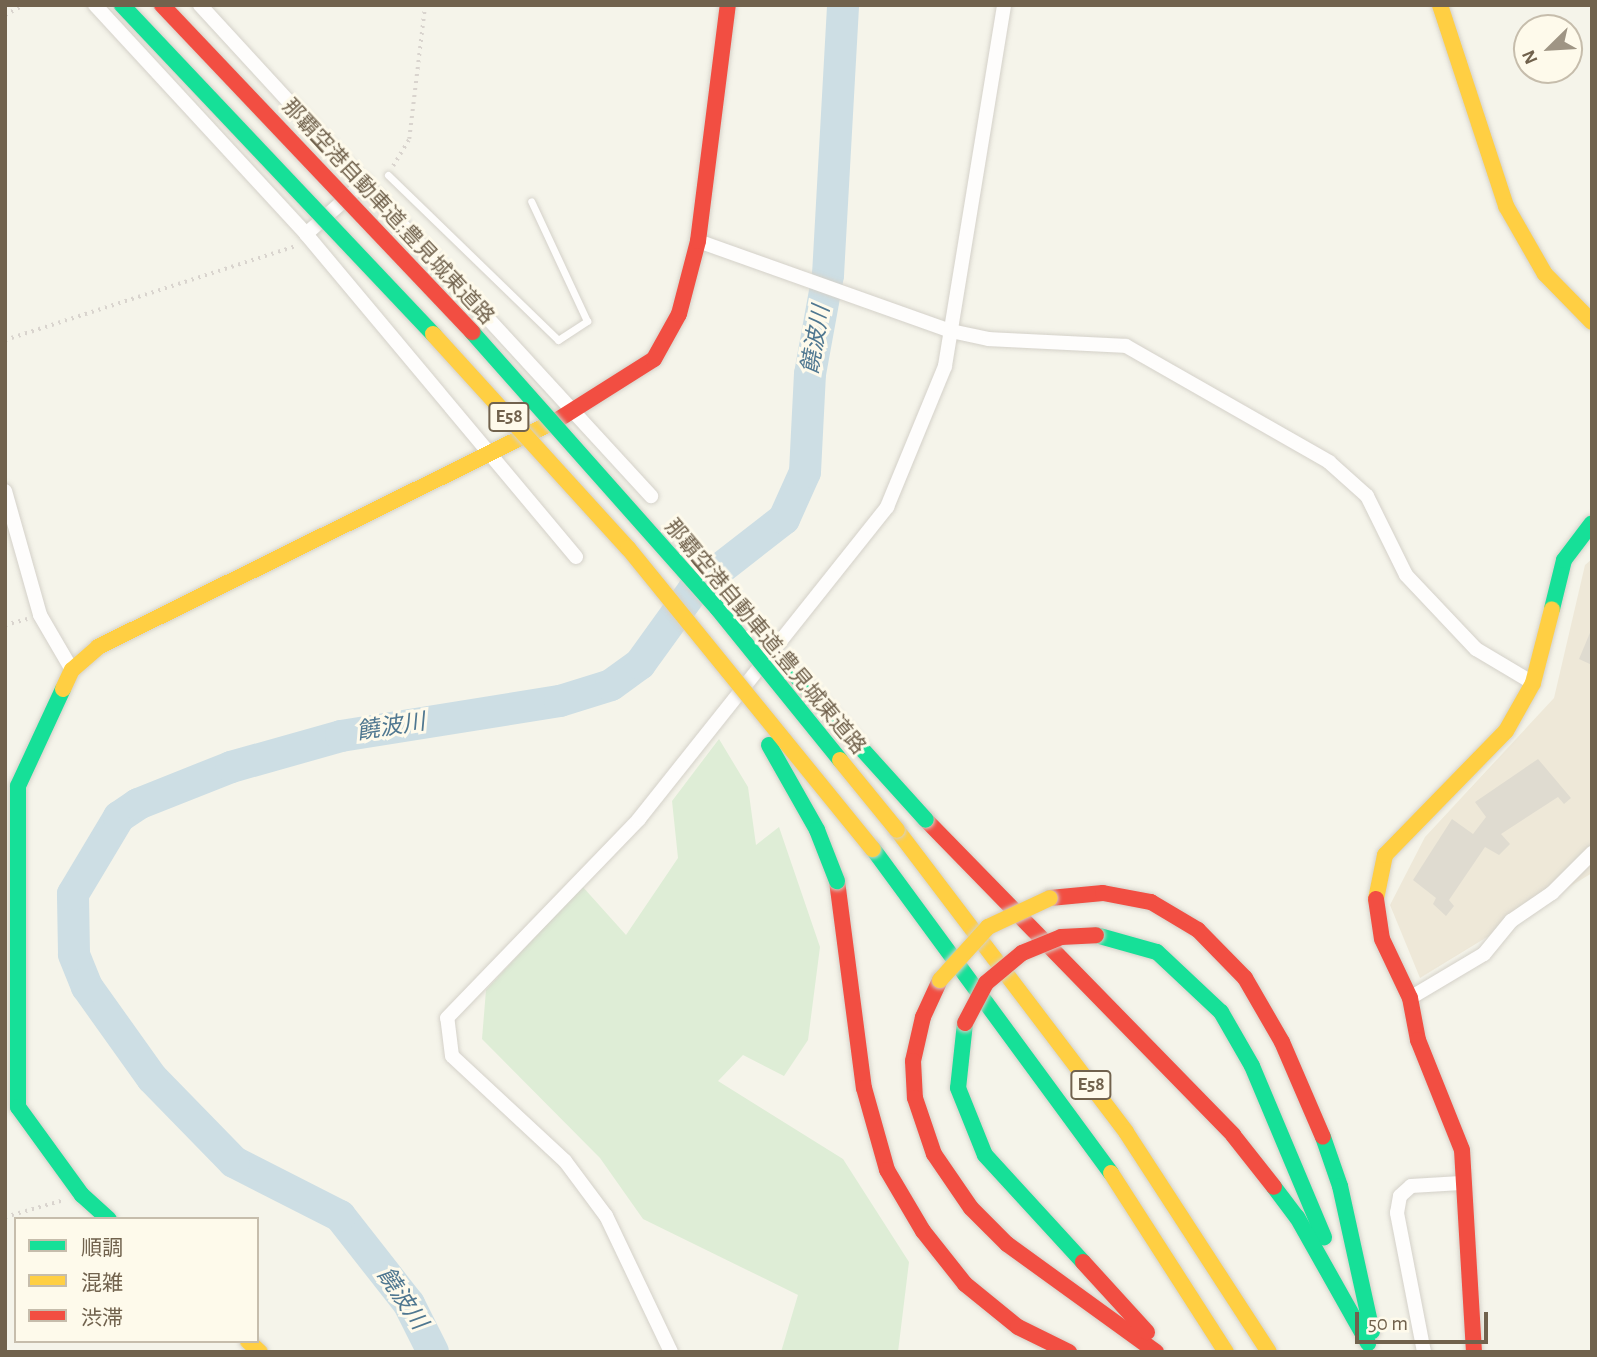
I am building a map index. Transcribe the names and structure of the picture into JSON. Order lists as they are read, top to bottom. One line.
{"streets":{"main road":["那覇空港自動車道;豊見城東道路","E58"]},"water":["饒波川"],"legend":["順調","混雑","渋滞"],"scale_bar":"50 m","north":"bottom left"}
